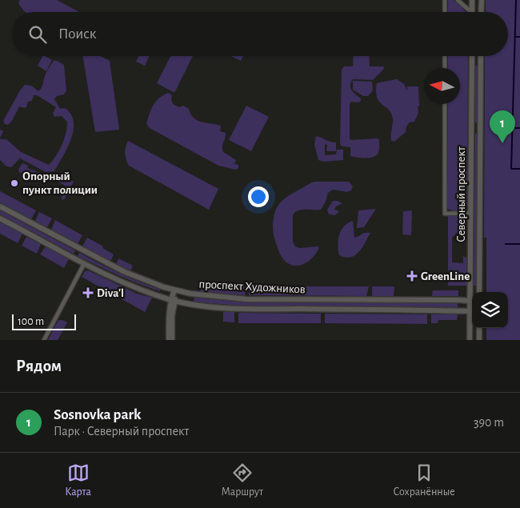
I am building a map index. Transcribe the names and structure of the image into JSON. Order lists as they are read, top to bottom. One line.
{"streets":{"street":["Северный проспект","проспект Художников"]},"places":{"other":["Опорный пункт полиции"],"health":["GreenLine","Diva'l"]},"scale_bar":"100 m","north":"left","page":{"search":"Поиск","pins":"1","scale":"100 m","heading":"Рядом","list":[{"mark":"1","name":"Sosnovka park","note":"Парк · Северный проспект","value":"390 m"}],"nav":["Карта","Маршрут","Сохранённые"]}}
